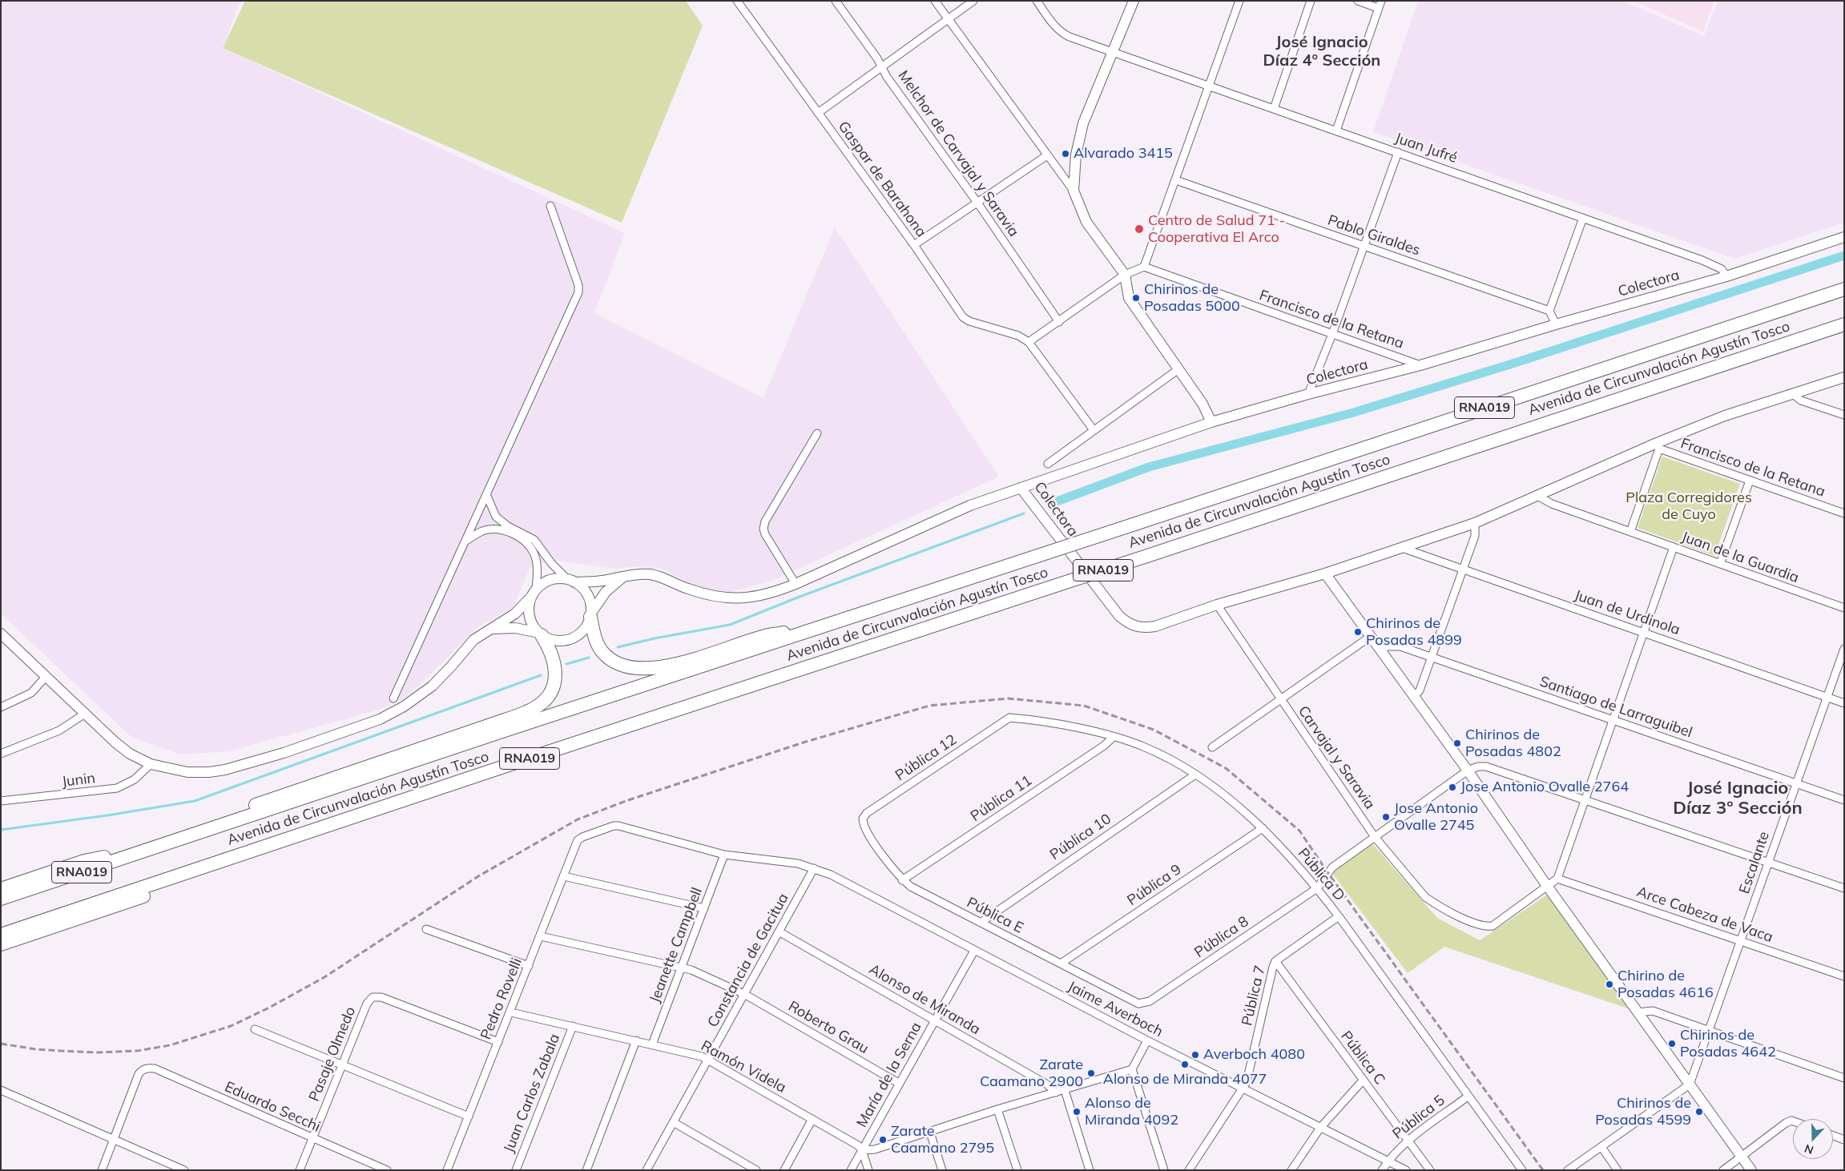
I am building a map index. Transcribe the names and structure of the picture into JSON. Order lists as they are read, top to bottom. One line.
{"streets":{"highway":["Avenida de Circunvalación Agustín Tosco","RNA019"],"main road":["Colectora"],"street":["Juan Jufré","Melchor de Carvajal y Saravia","Gaspar de Barahona","Pablo Giraldes","Francisco de la Retana","Juan de la Guardia","Juan de Urdinola","Santiago de Larraguibel","Pública 12","Carvajal y Saravia","Junin","Pública 11","Pública 10","Escalante","Pública D","Pública 9","Arce Cabeza de Vaca","Pública E","Pública 8","Jeanette Campbell","Constancia de Gacitua","Pública 7","Pedro Rovelli","Alonso de Miranda","Jaime Averboch","Roberto Grau","Pasaje Olmedo","Pública C","Ramón Videla","María de la Serna","Juan Carlos Zabala","Eduardo Secchi","Pública 5"]},"crossings":[["Juan Jufré","Colectora"],["Colectora","Francisco de la Retana"],["Colectora","Juan de la Guardia"],["Colectora","Juan de Urdinola"],["Colectora","Carvajal y Saravia"],["Juan de Urdinola","Escalante"],["Santiago de Larraguibel","Escalante"],["Pública 12","Pública D"],["Pública 12","Pública E"],["Pública 11","Pública D"],["Pública 11","Pública E"],["Pública 10","Pública D"],["Pública 10","Pública E"],["Escalante","Arce Cabeza de Vaca"],["Pública D","Pública 9"],["Pública D","Pública 8"],["Pública D","Pública 7"],["Pública D","Pública 5"],["Pública 9","Pública E"],["Pública E","Pública 8"],["Jeanette Campbell","Jaime Averboch"],["Jeanette Campbell","Roberto Grau"],["Jeanette Campbell","Ramón Videla"],["Constancia de Gacitua","Alonso de Miranda"],["Constancia de Gacitua","Jaime Averboch"],["Constancia de Gacitua","Roberto Grau"],["Constancia de Gacitua","Ramón Videla"],["Pública 7","Jaime Averboch"],["Pública 7","Pública C"],["Pedro Rovelli","Jaime Averboch"],["Pedro Rovelli","Roberto Grau"],["Pedro Rovelli","Pasaje Olmedo"],["Pedro Rovelli","Ramón Videla"],["Alonso de Miranda","María de la Serna"],["Jaime Averboch","María de la Serna"],["Jaime Averboch","Pública 5"],["Roberto Grau","María de la Serna"],["Pasaje Olmedo","Eduardo Secchi"],["Pública C","Pública 5"],["Ramón Videla","María de la Serna"],["Ramón Videla","Juan Carlos Zabala"]],"districts":["José Ignacio Díaz 4° Sección","José Ignacio Díaz 3° Sección"],"parks":["Plaza Corregidores de Cuyo"],"places":["Alvarado 3415","Centro de Salud 71 - Cooperativa El Arco","Chirinos de Posadas 5000","Chirinos de Posadas 4899","Chirinos de Posadas 4802","Jose Antonio Ovalle 2764","Jose Antonio Ovalle 2745","Chirino de Posadas 4616","Chirinos de Posadas 4642","Averboch 4080","Alonso de Miranda 4077","Zarate Caamano 2900","Alonso de Miranda 4092","Chirinos de Posadas 4599","Zarate Caamano 2795"],"north":"bottom"}
